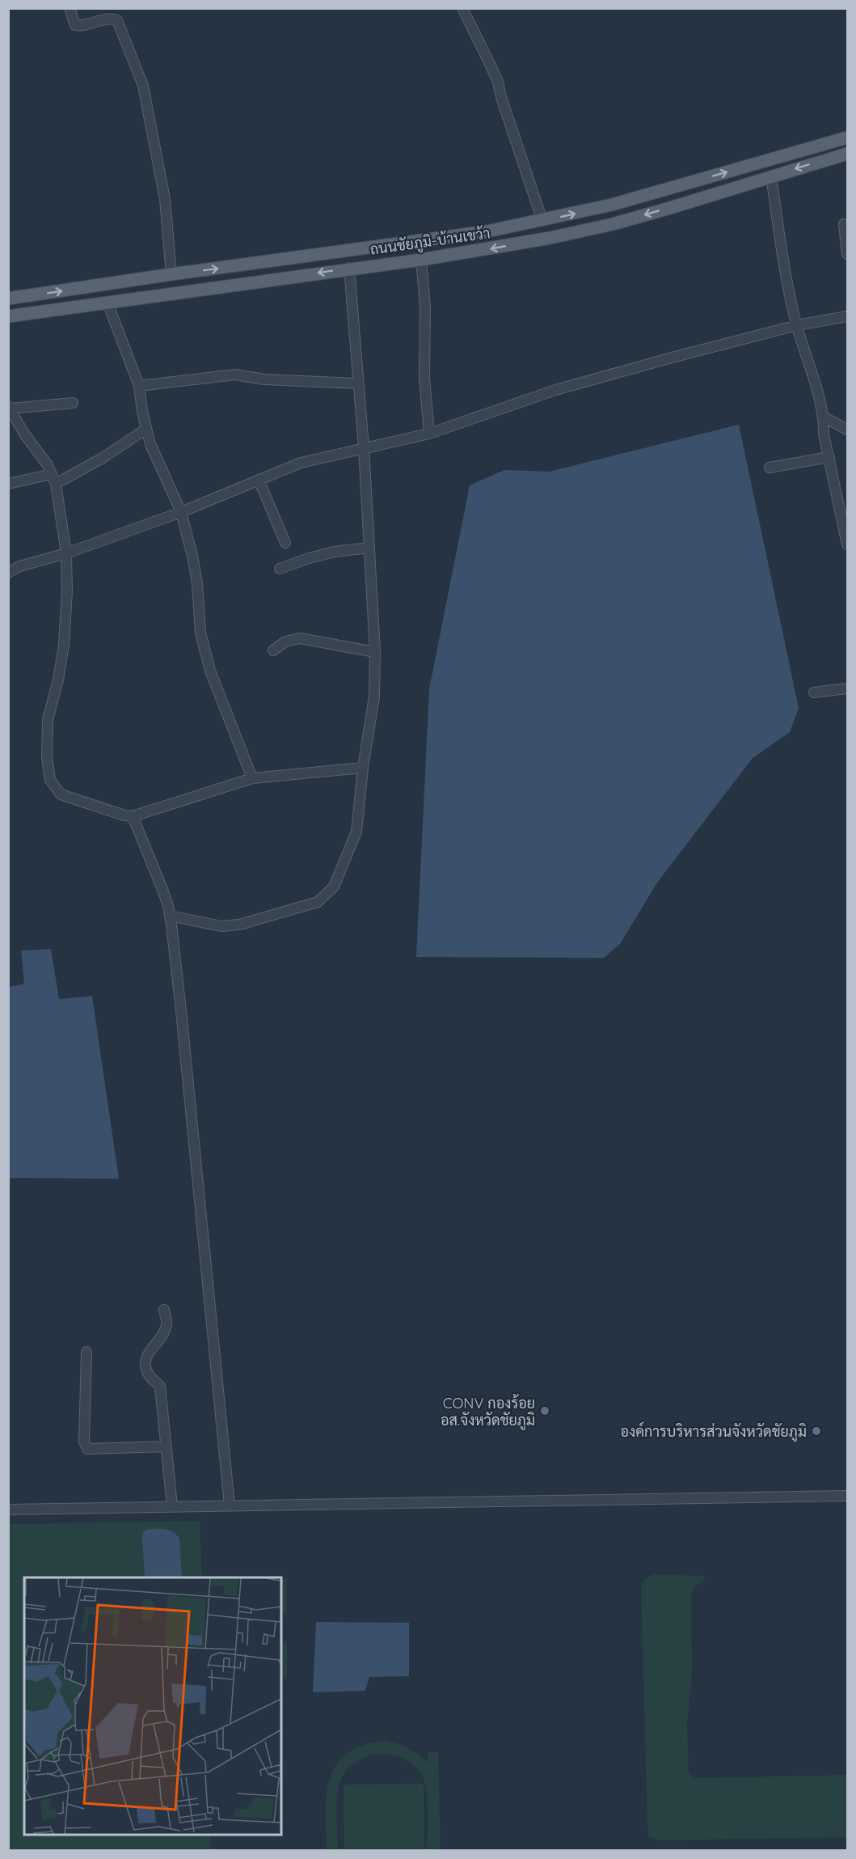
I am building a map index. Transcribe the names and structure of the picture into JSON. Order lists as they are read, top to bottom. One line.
{"streets":{"main road":["ถนนชัยภูมิ-บ้านเขว้า"]},"places":["CONV กองร้อย อส.จังหวัดชัยภูมิ","องค์การบริหารส่วนจังหวัดชัยภูมิ"]}
